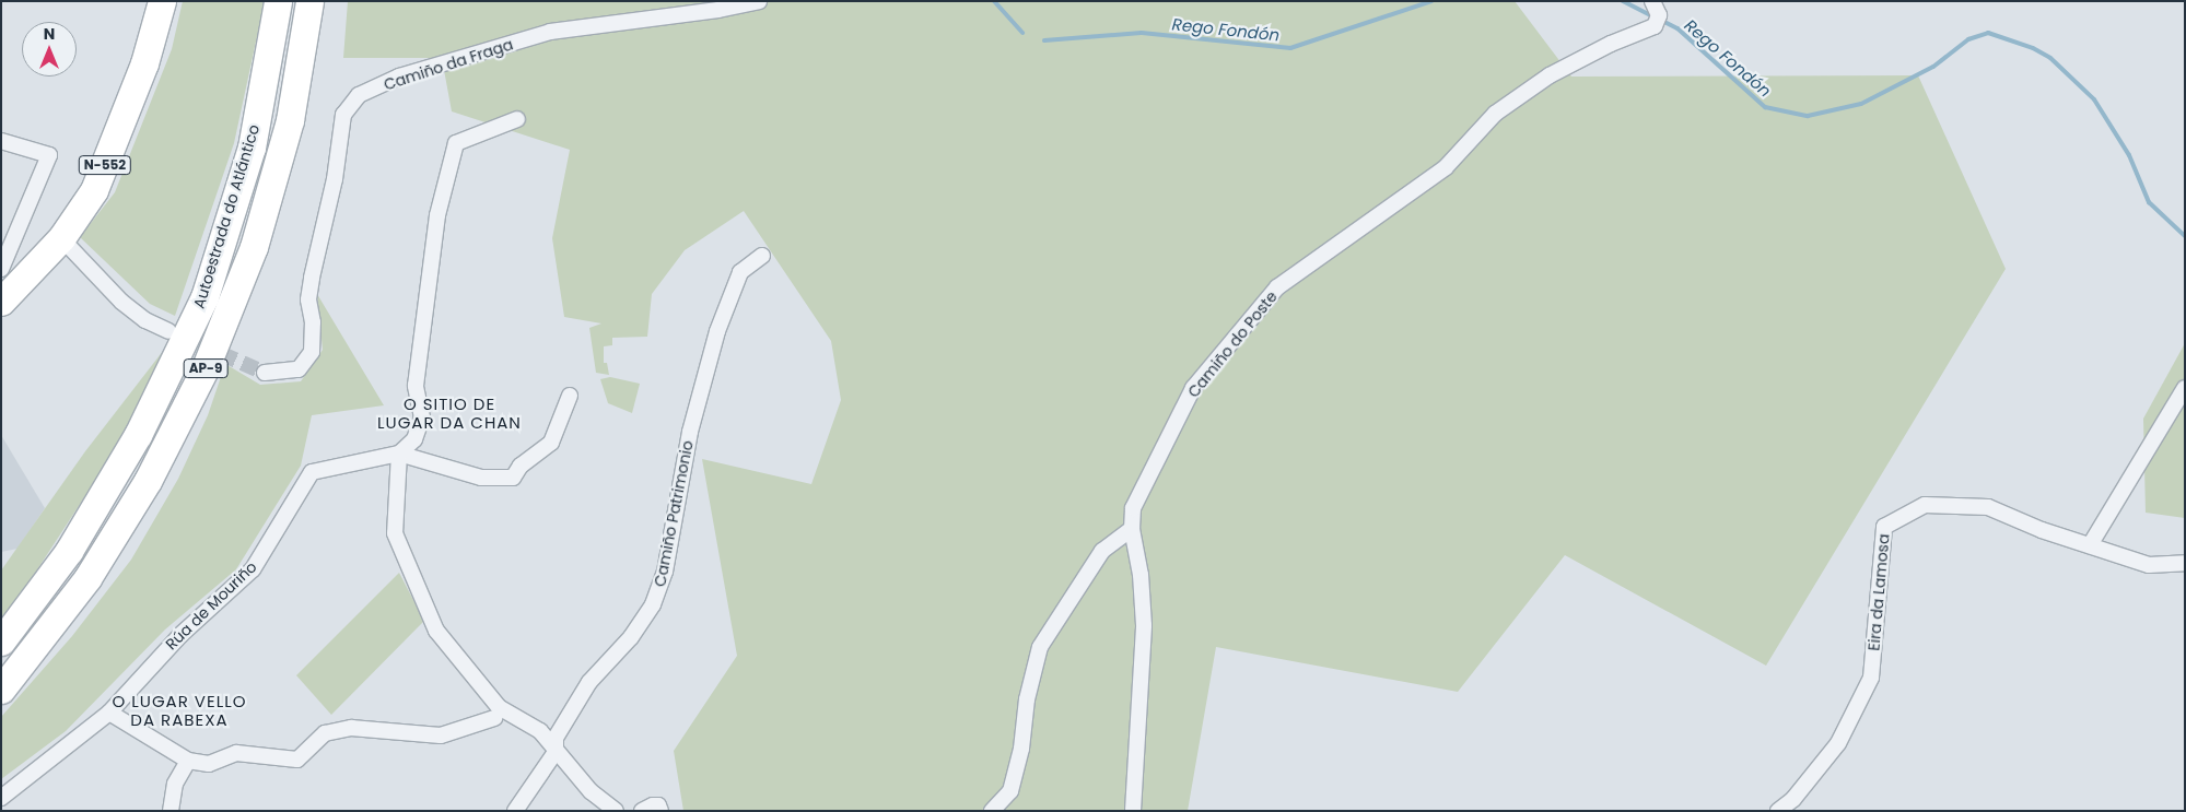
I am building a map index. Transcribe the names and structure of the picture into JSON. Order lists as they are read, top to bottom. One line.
{"streets":{"highway":["N-552","Autoestrada do Atlántico","AP-9"],"street":["Camiño da Fraga","Camiño do Poste","Camiño Patrimonio","Eira da Lamosa","Rúa de Mouriño"]},"districts":["O SITIO DE LUGAR DA CHAN","O LUGAR VELLO DA RABEXA"],"water":["Rego Fondón"],"north":"top"}
